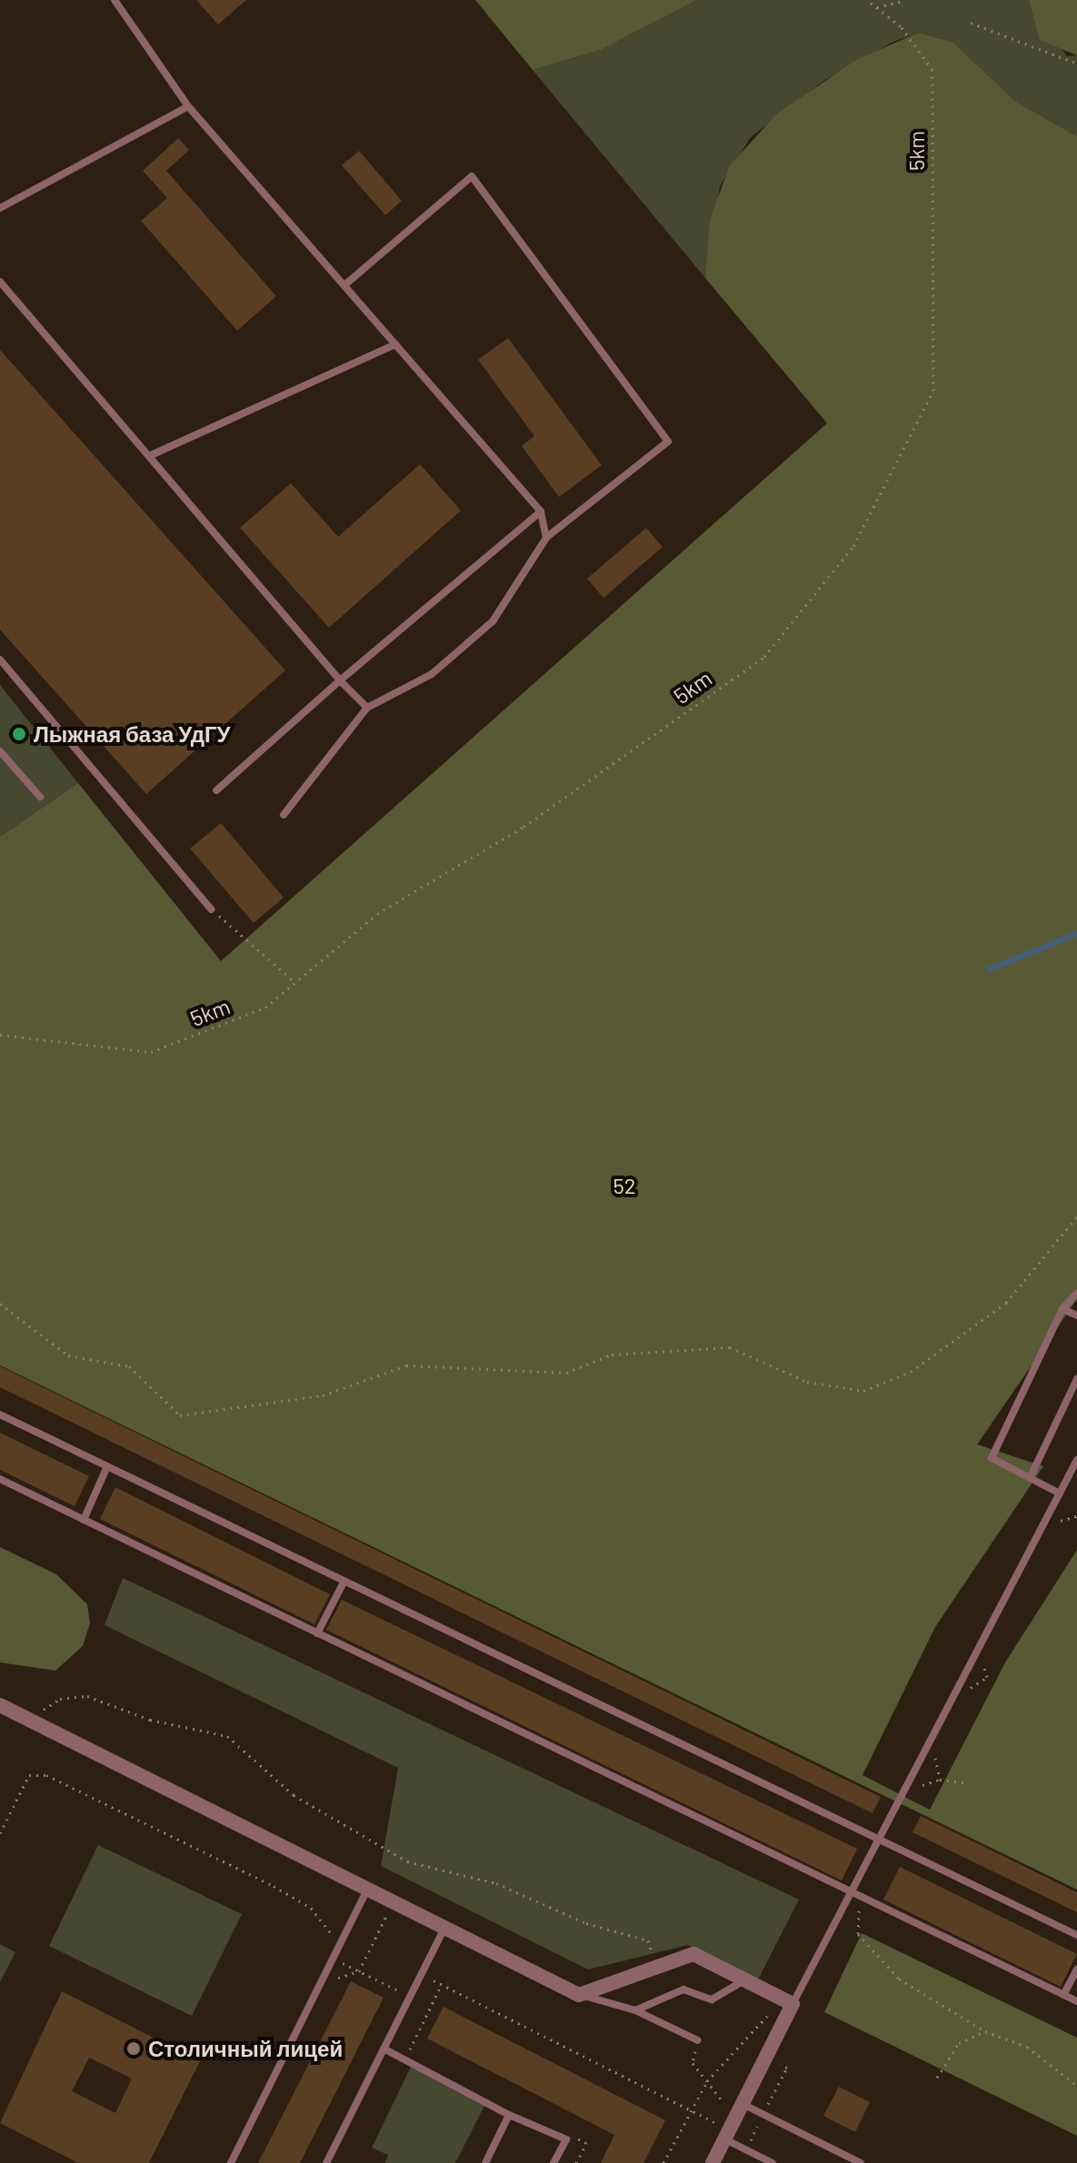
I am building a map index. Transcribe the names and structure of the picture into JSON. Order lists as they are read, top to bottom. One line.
{"streets":{"path":["5km"]},"parks":["52"],"places":["Лыжная база УдГУ","Столичный лицей"]}
